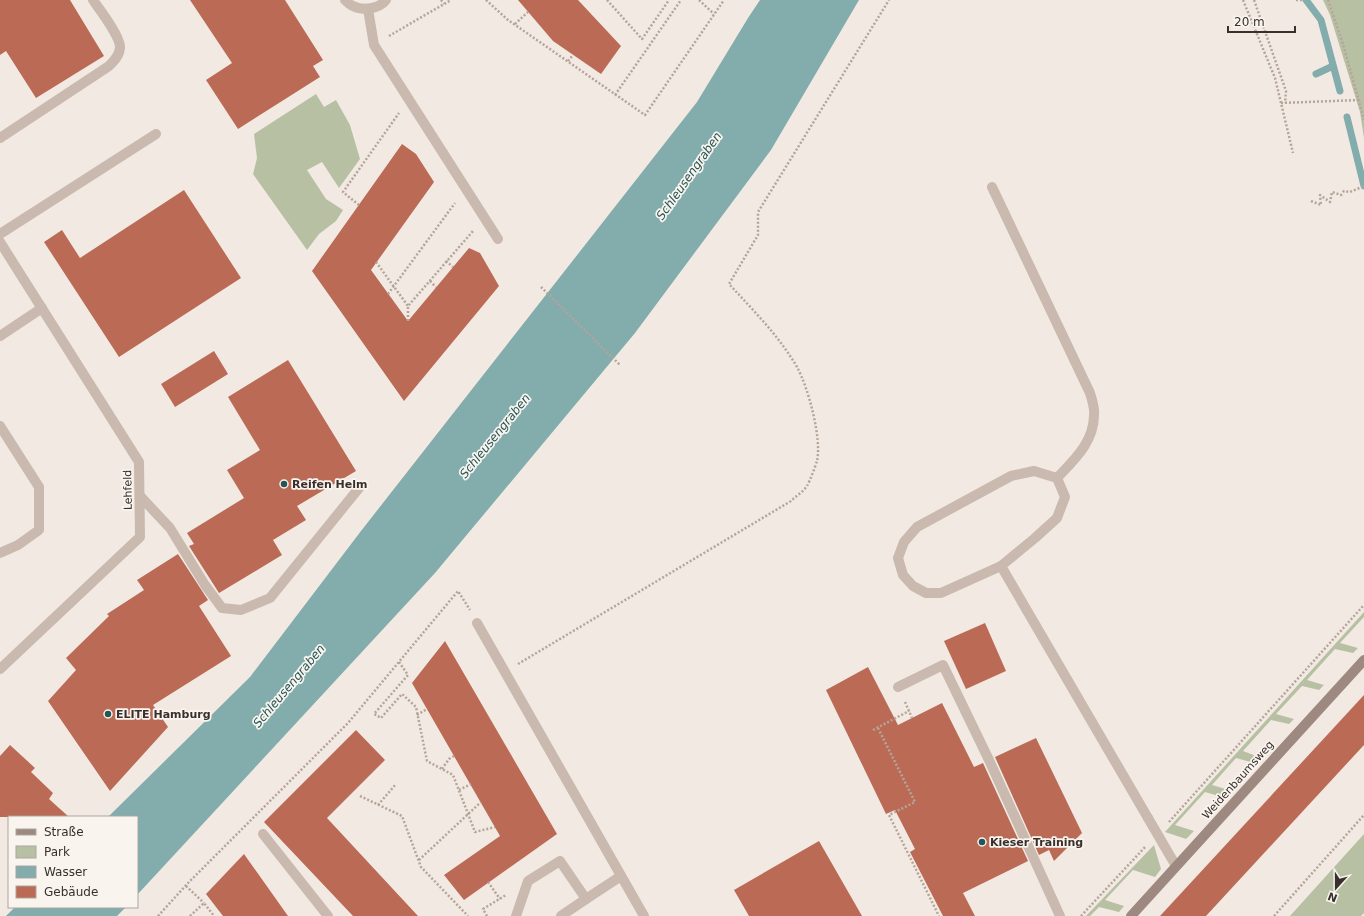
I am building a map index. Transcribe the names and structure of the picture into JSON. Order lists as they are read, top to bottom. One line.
{"streets":{"street":["Lehfeld","Weidenbaumsweg"]},"water":["Schleusengraben"],"places":["Reifen Helm","ELITE Hamburg","Kieser Training"],"legend":["Straße","Park","Wasser","Gebäude"],"scale_bar":"20 m","north":"bottom"}
